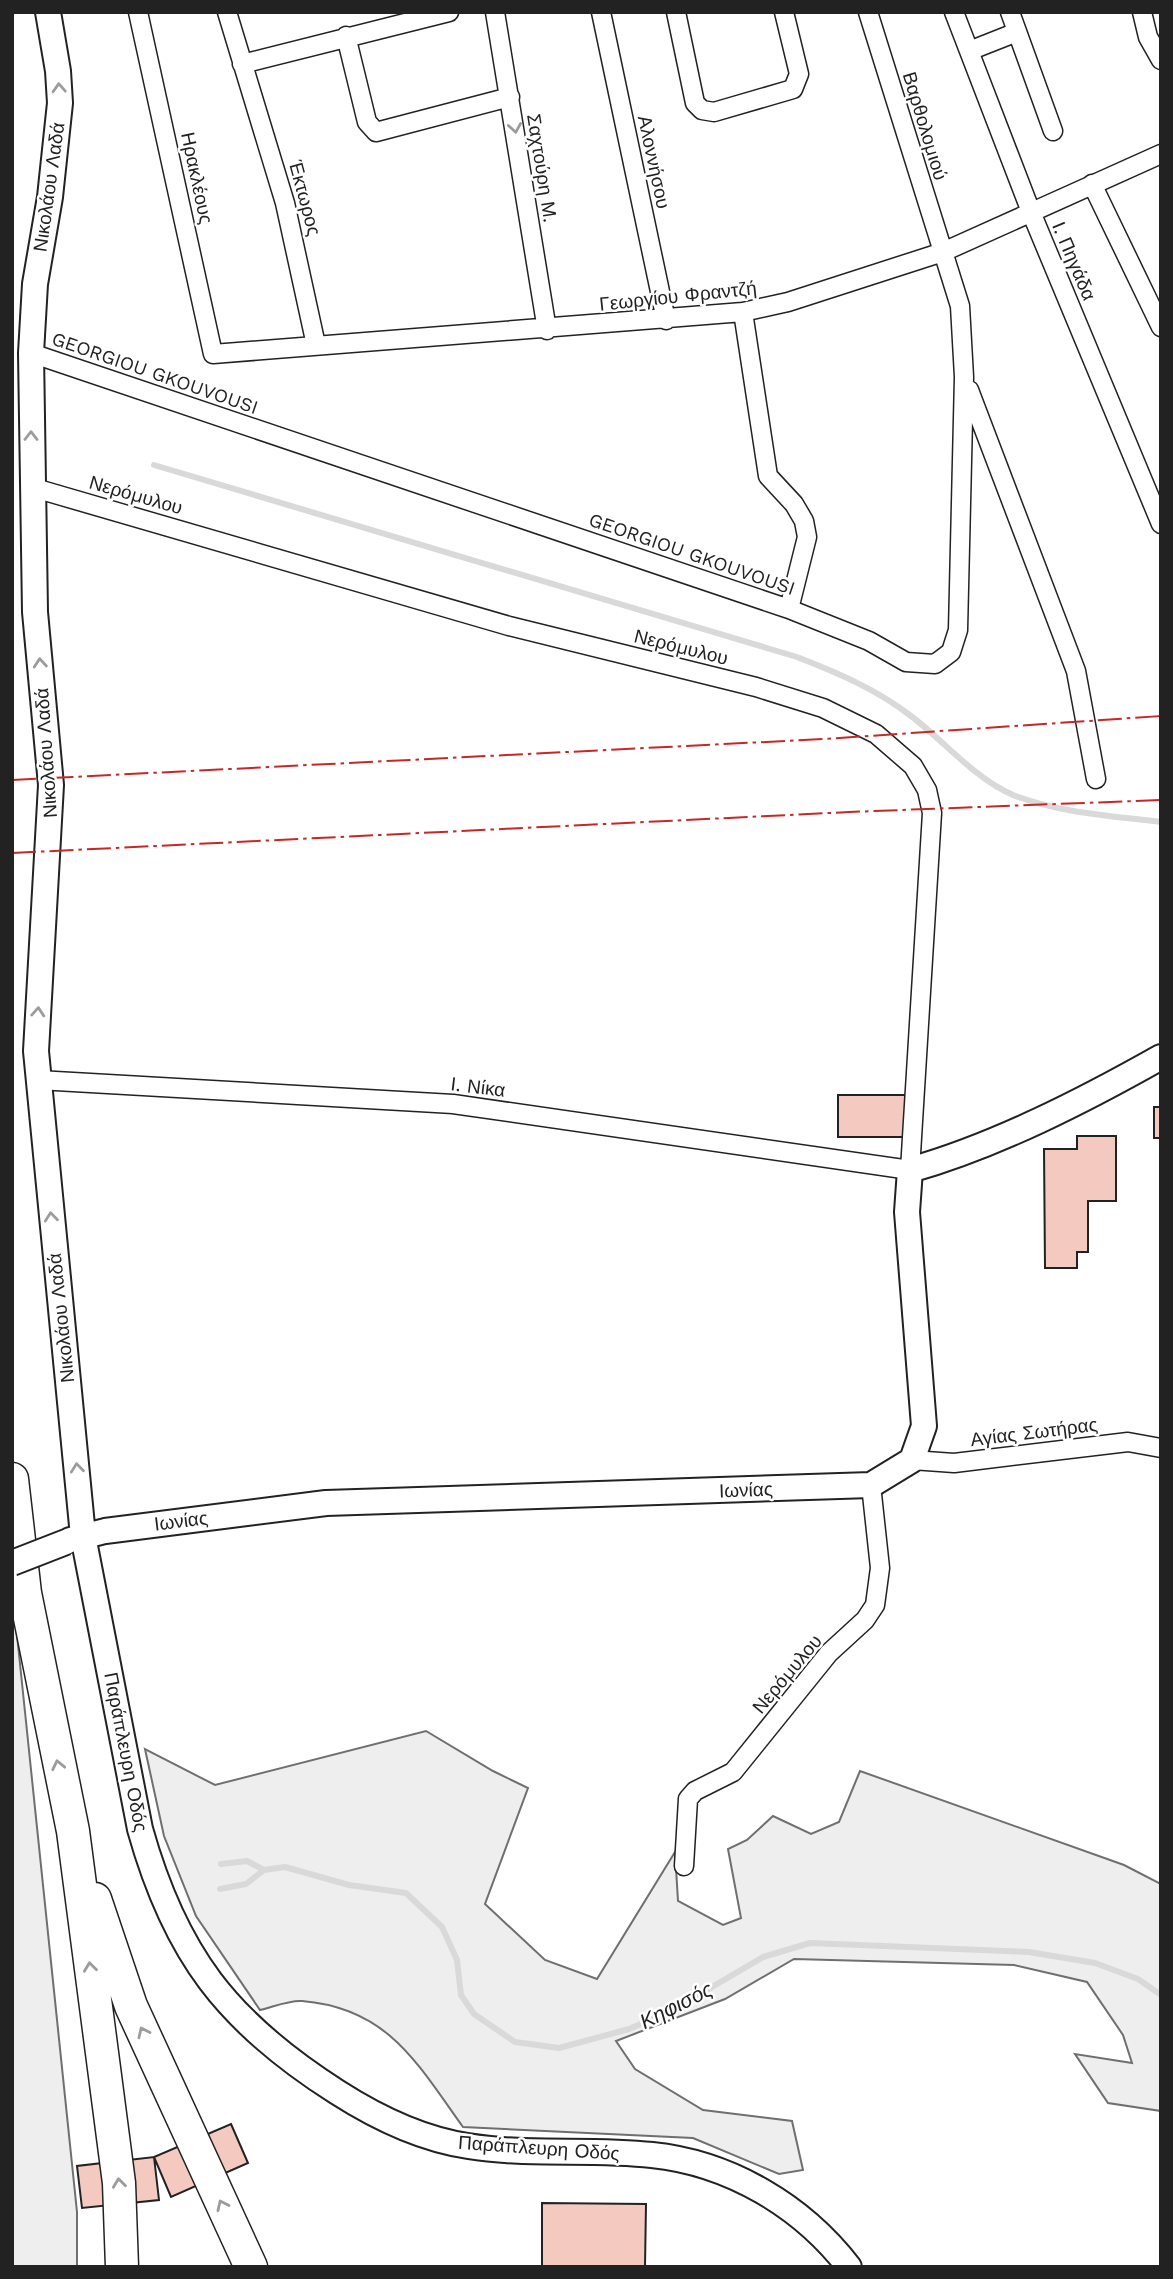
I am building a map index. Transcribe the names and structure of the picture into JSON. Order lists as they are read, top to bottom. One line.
{"streets":{"street":["Βαρθολομιού","Αλοννήσου","Σαχτούρη Μ.","Ηρακλέους","Νικολάου Λαδά","Έκτωρος","Ι. Πηγάδα","Γεωργίου Φραντζή","GEORGIOU GKOUVOUSI","Νερόμυλου","Ι. Νίκα","Αγίας Σωτήρας","Ιωνίας","Παράπλευρη Οδός"]},"crossings":[["Βαρθολομιού","Γεωργίου Φραντζή"],["Βαρθολομιού","GEORGIOU GKOUVOUSI"],["Αλοννήσου","Γεωργίου Φραντζή"],["Σαχτούρη Μ.","Γεωργίου Φραντζή"],["Ηρακλέους","Γεωργίου Φραντζή"],["Νικολάου Λαδά","GEORGIOU GKOUVOUSI"],["Νικολάου Λαδά","Νερόμυλου"],["Νικολάου Λαδά","Ι. Νίκα"],["Νικολάου Λαδά","Ιωνίας"],["Νικολάου Λαδά","Παράπλευρη Οδός"],["Έκτωρος","Γεωργίου Φραντζή"],["Ι. Πηγάδα","Γεωργίου Φραντζή"],["Γεωργίου Φραντζή","GEORGIOU GKOUVOUSI"],["Νερόμυλου","Ι. Νίκα"],["Νερόμυλου","Ιωνίας"],["Αγίας Σωτήρας","Ιωνίας"],["Ιωνίας","Παράπλευρη Οδός"]],"one_way":["Σαχτούρη Μ.","Νικολάου Λαδά"],"water":["Κηφισός"]}
